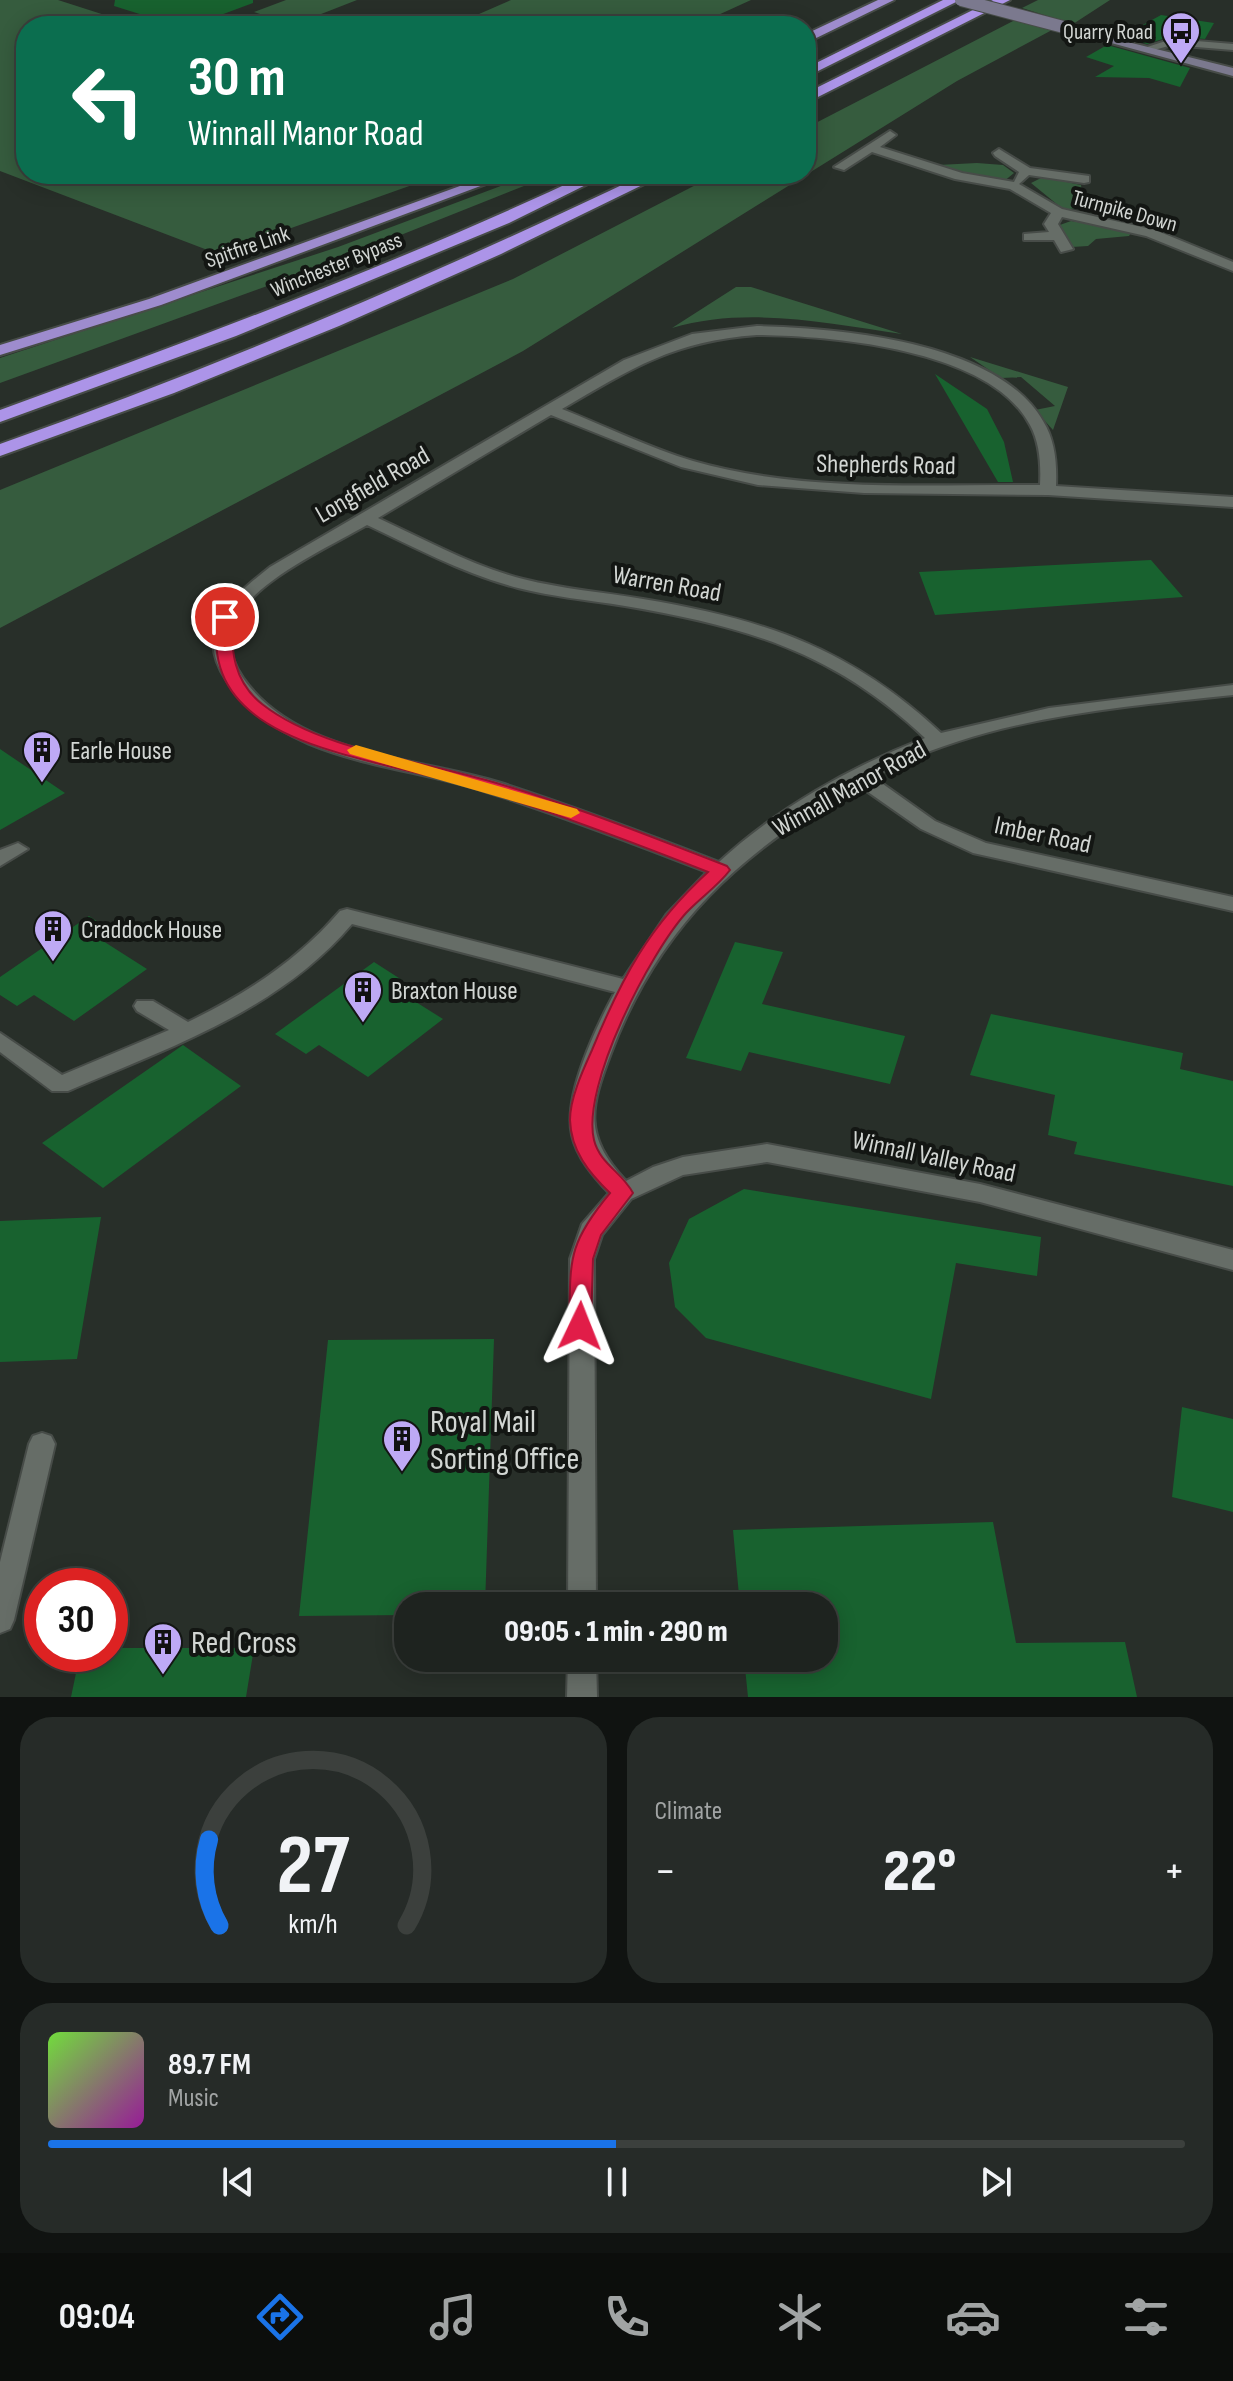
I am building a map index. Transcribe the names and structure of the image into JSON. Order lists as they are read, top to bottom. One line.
{"streets":{"highway":["Spitfire Link","Winchester Bypass"],"street":["Turnpike Down","Shepherds Road","Longfield Road","Warren Road","Winnall Manor Road","Imber Road","Winnall Valley Road"]},"crossings":[["Shepherds Road","Longfield Road"],["Longfield Road","Warren Road"],["Longfield Road","Winnall Manor Road"],["Warren Road","Winnall Manor Road"],["Winnall Manor Road","Imber Road"],["Winnall Manor Road","Winnall Valley Road"]],"places":{"bus stop":["Quarry Road"],"building":["Earle House","Craddock House","Braxton House","Royal Mail Sorting Office","Red Cross"]},"page":{"turn":["30 m","Winnall Manor Road"],"limit":"30","trip":"09:05 · 1 min · 290 m","tile":"Climate","heat":["−","22°","+"],"song":["89.7 FM","Music"],"tabs":"09:04","gauge":["27","km/h"]}}
